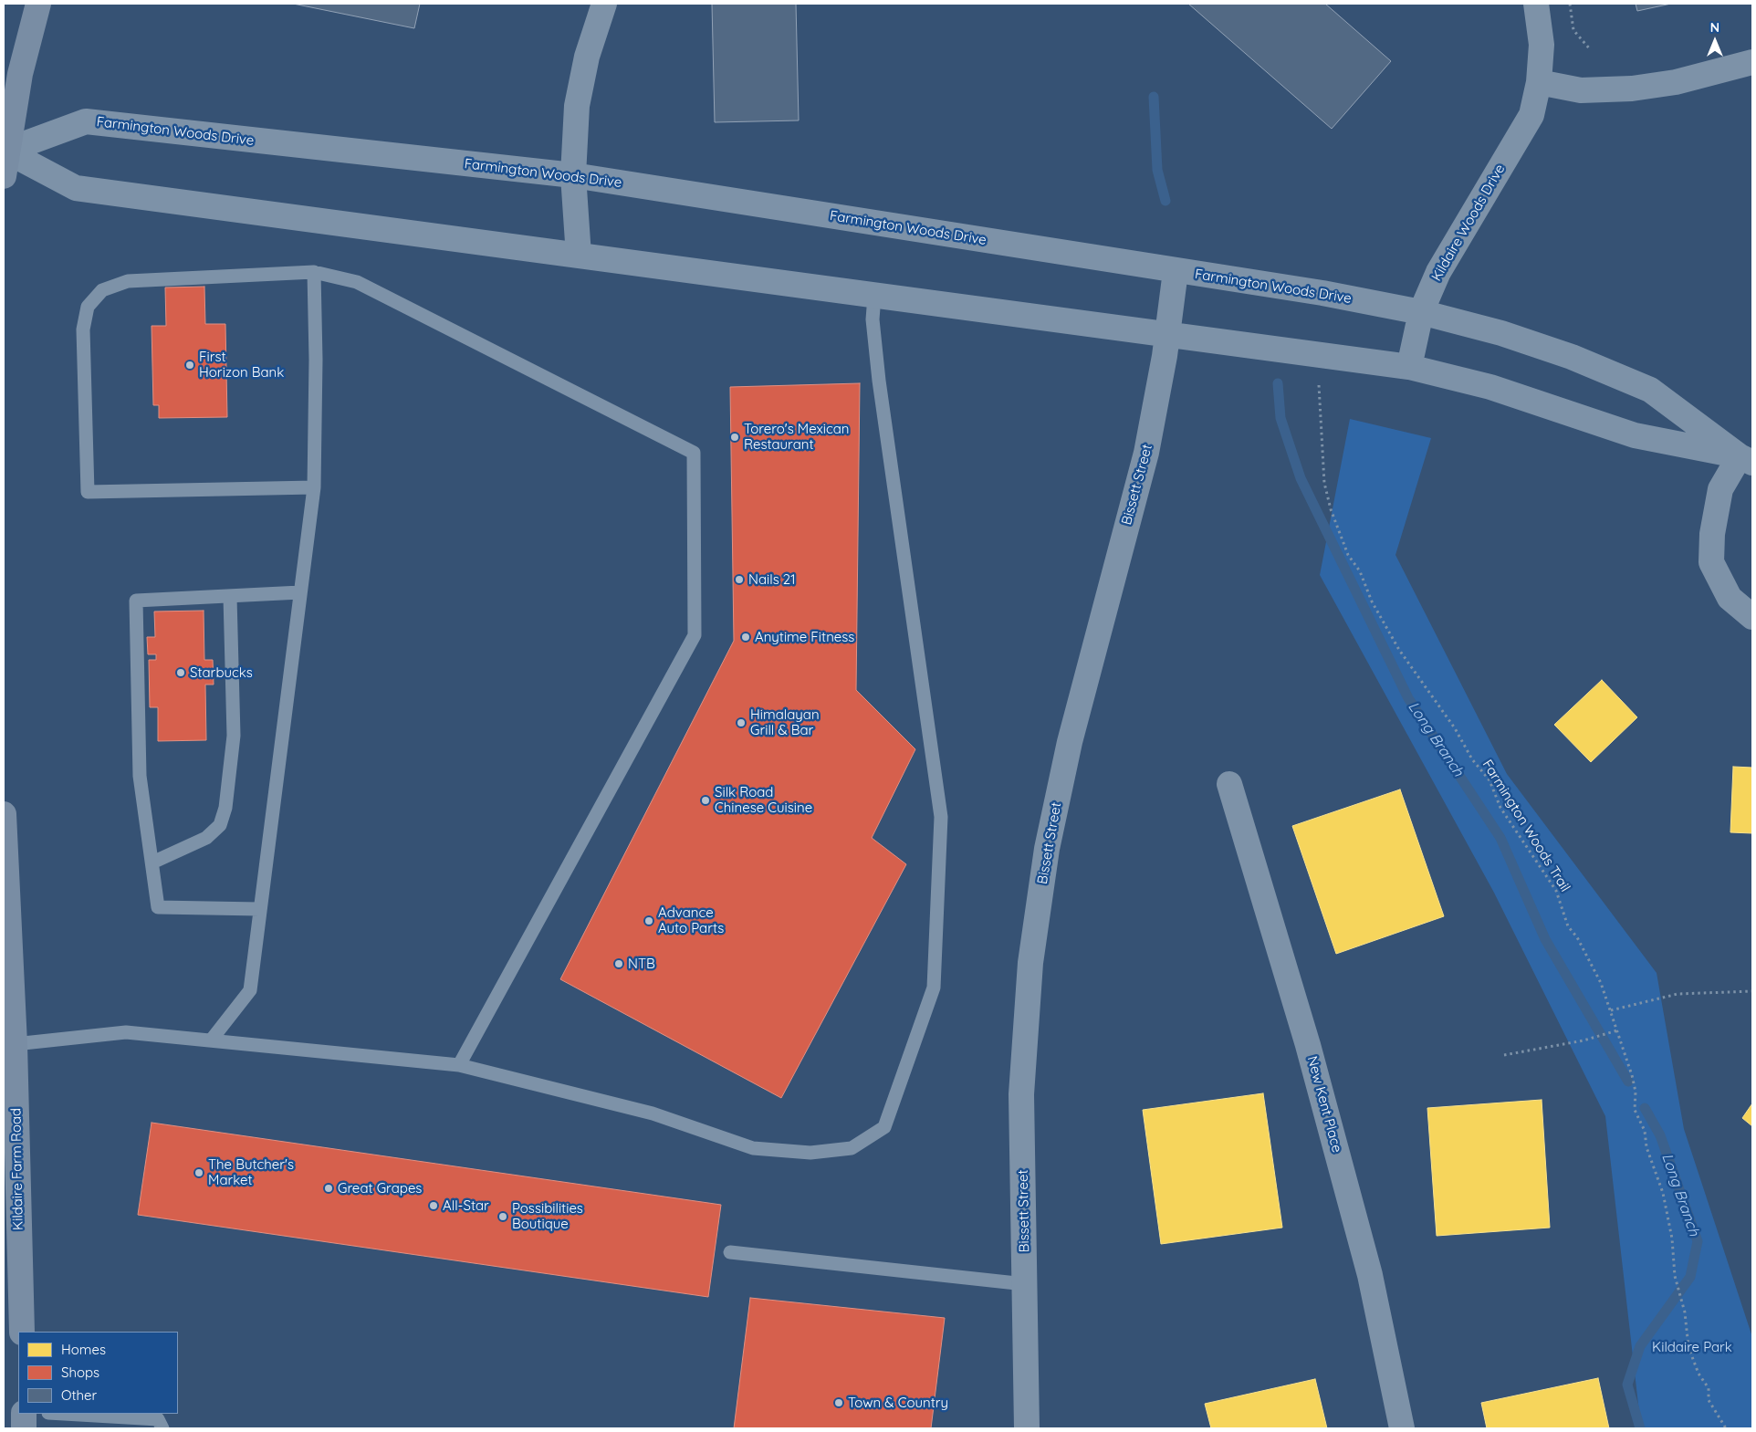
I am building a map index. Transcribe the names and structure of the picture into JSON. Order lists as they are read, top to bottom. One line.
{"streets":{"main road":["Kildaire Farm Road"],"street":["Farmington Woods Drive","Kildaire Woods Drive","Bissett Street","New Kent Place"],"path":["Farmington Woods Trail"]},"crossings":[["Farmington Woods Drive","Kildaire Woods Drive"],["Farmington Woods Drive","Bissett Street"]],"water":["Long Branch"],"parks":["Kildaire Park"],"places":["First Horizon Bank","Torero's Mexican Restaurant","Nails 21","Anytime Fitness","Starbucks","Himalayan Grill & Bar","Silk Road Chinese Cuisine","Advance Auto Parts","NTB","The Butcher's Market","Great Grapes","All-Star","Possibilities Boutique","Town & Country"],"legend":["Homes","Shops","Other"],"north":"top"}
